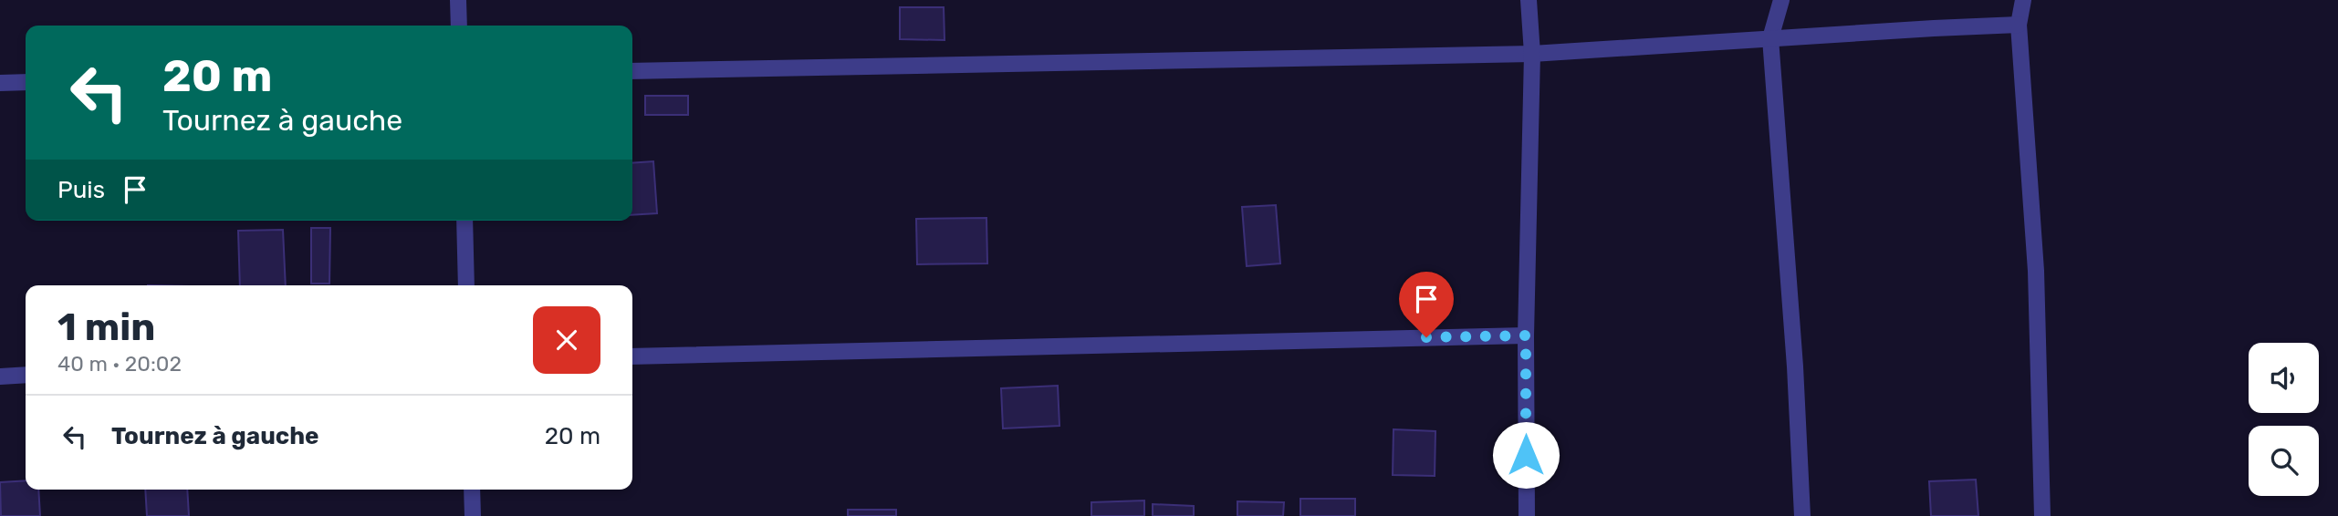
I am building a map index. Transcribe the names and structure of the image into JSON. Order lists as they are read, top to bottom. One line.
{"page":{"turn":["20 m","Tournez à gauche"],"then":"Puis","heading":["1 min","40 m · 20:02"],"list":[{"name":"Tournez à gauche","value":"20 m"}]}}
